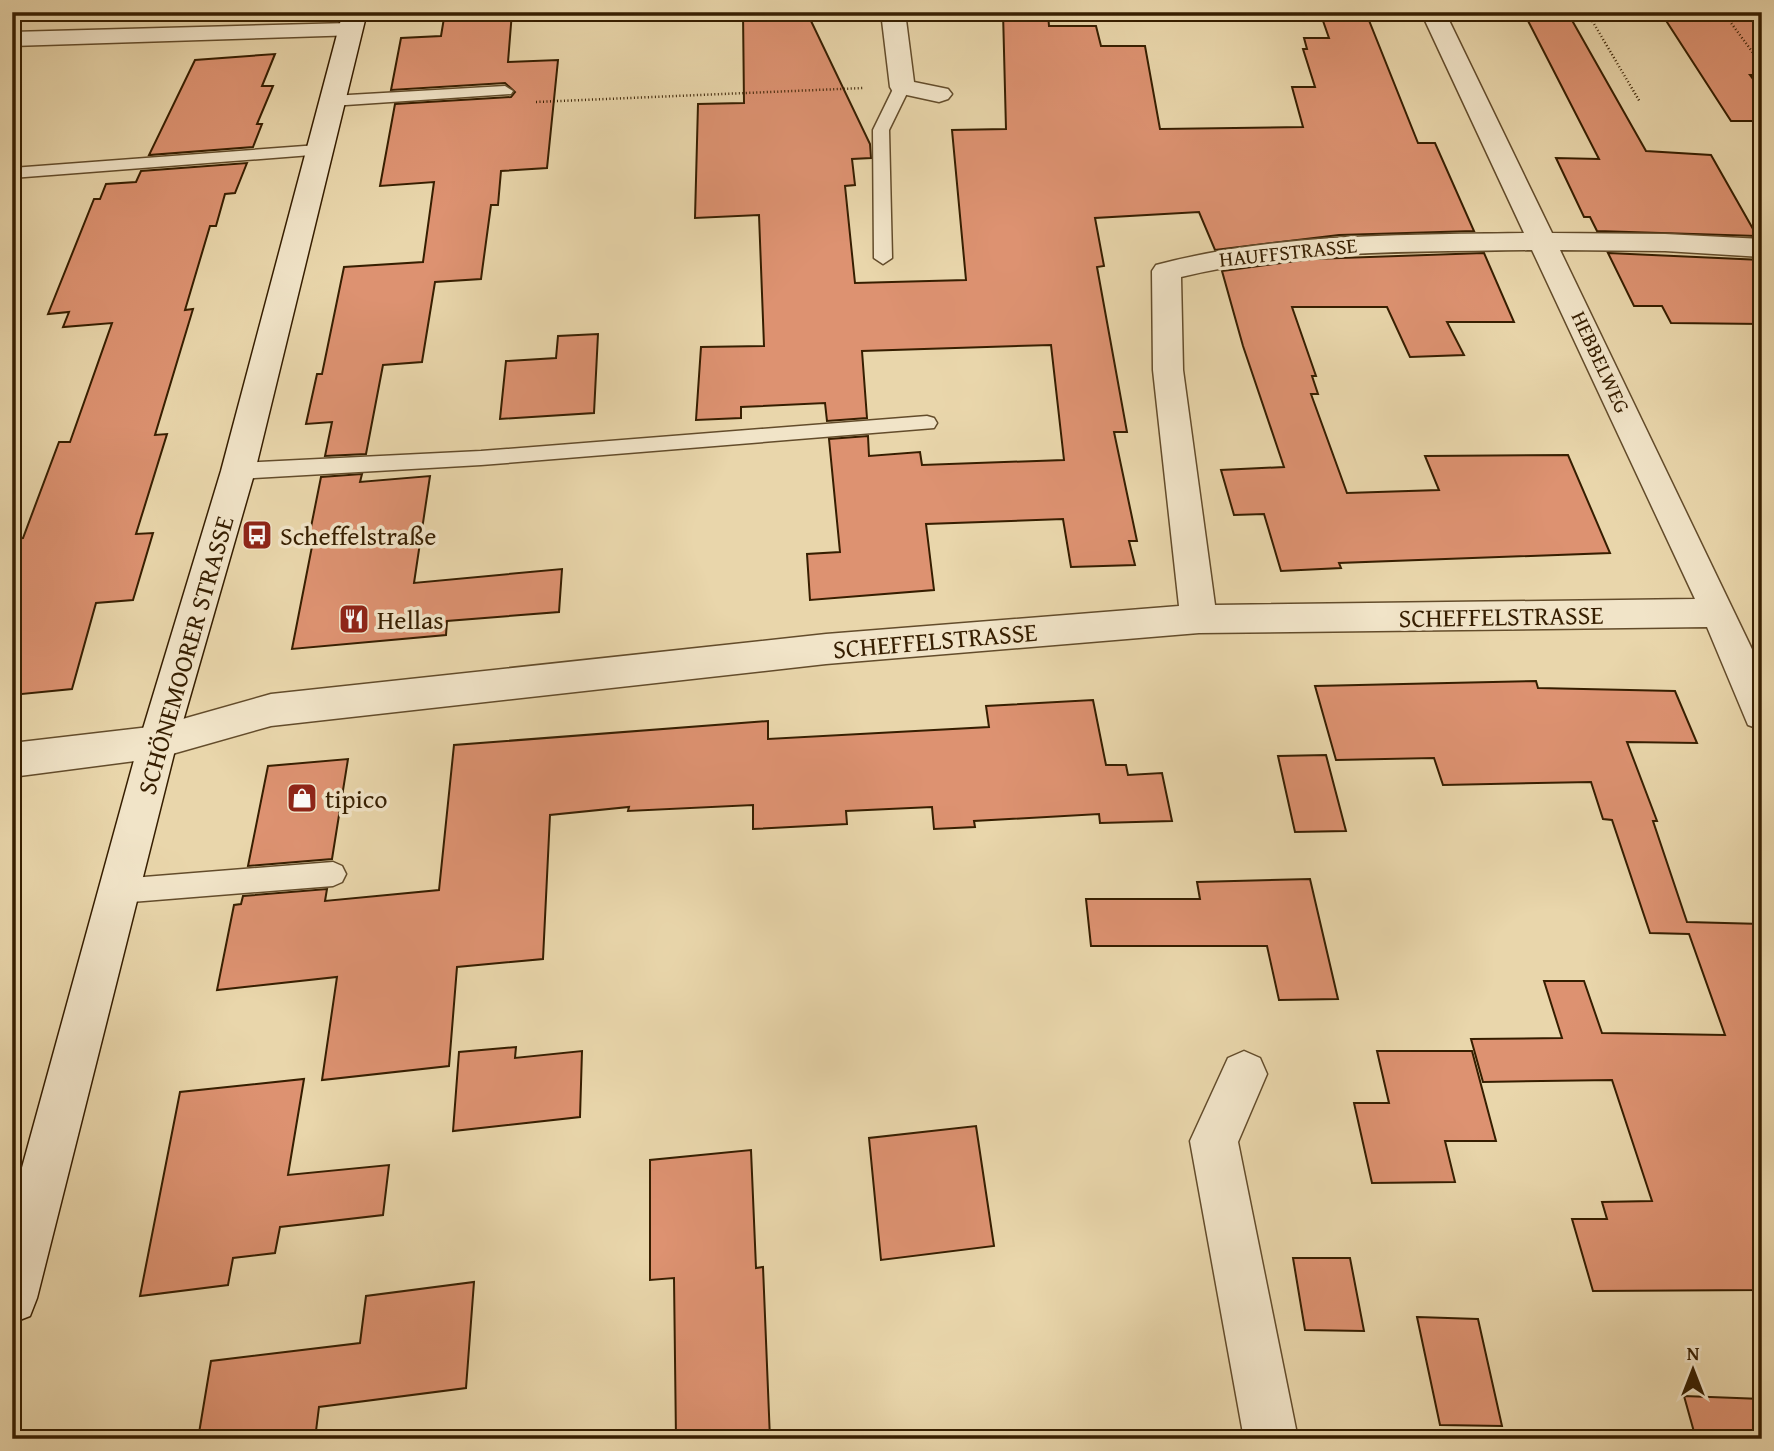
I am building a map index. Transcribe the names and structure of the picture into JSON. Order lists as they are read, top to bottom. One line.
{"streets":{"street":["HAUFFSTRASSE","HEBBELWEG","SCHEFFELSTRASSE","SCHÖNEMOORER STRASSE"]},"crossings":[["HAUFFSTRASSE","HEBBELWEG"],["HAUFFSTRASSE","SCHEFFELSTRASSE"],["HEBBELWEG","SCHEFFELSTRASSE"],["SCHEFFELSTRASSE","SCHÖNEMOORER STRASSE"]],"places":{"bus stop":["Scheffelstraße"],"restaurant":["Hellas"],"shop":["tipico"]},"north":"top"}
